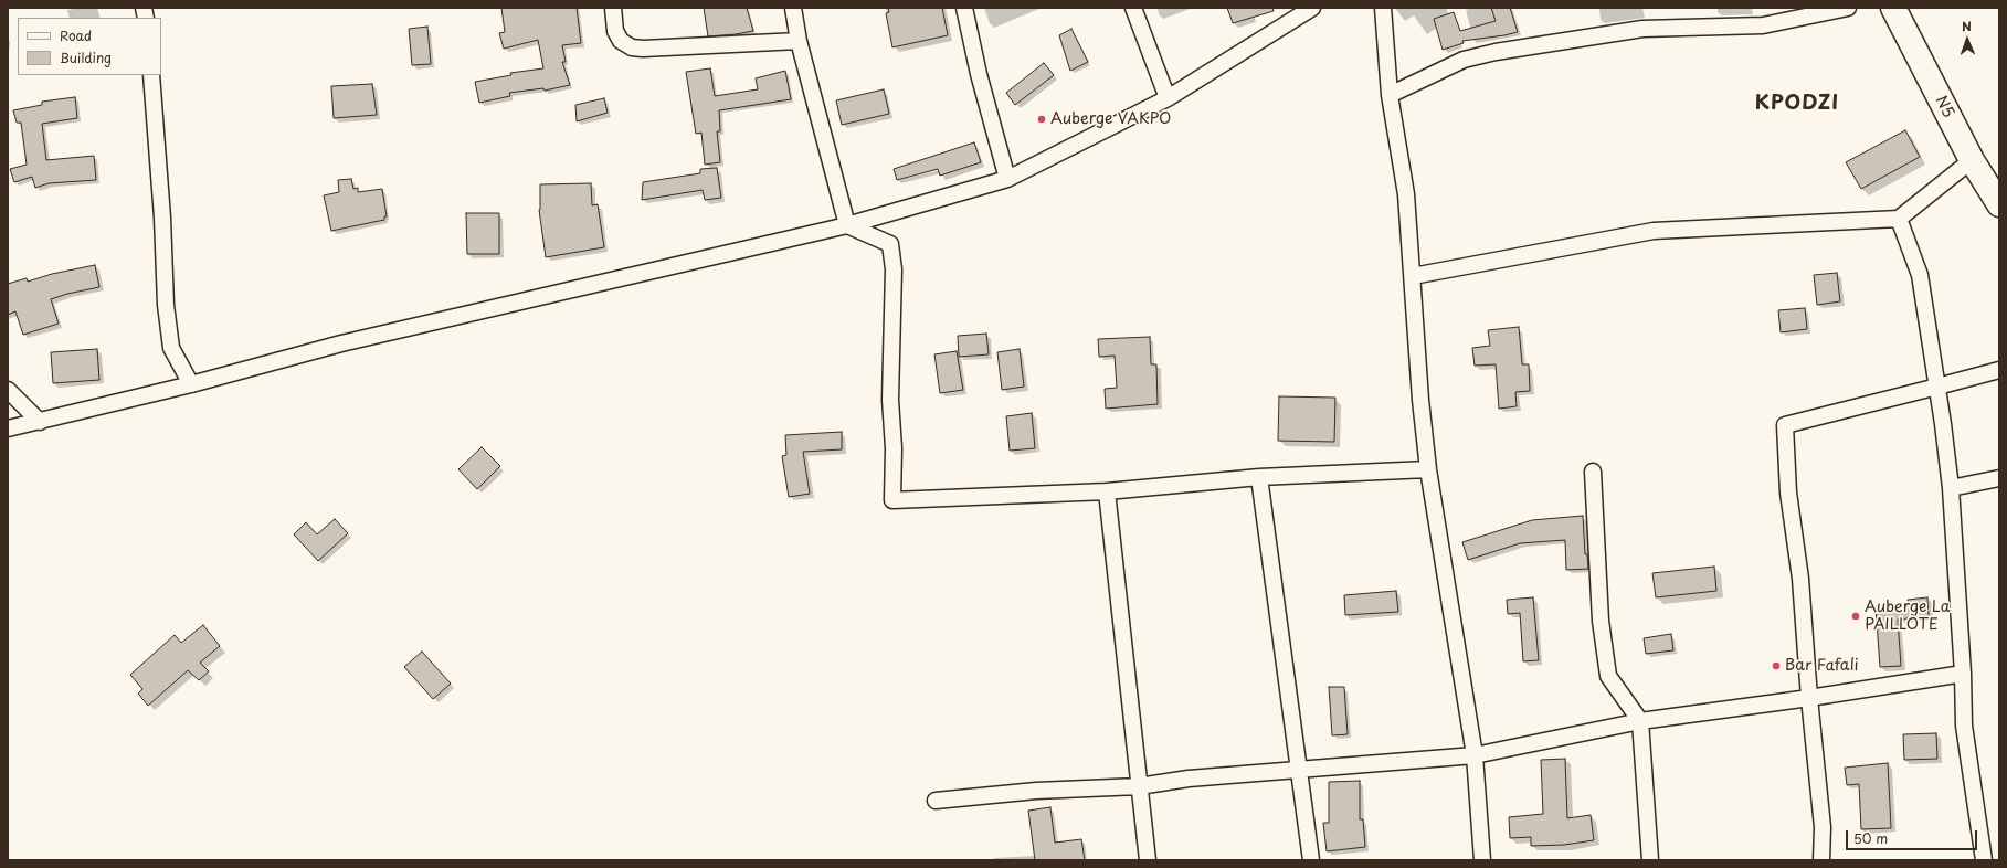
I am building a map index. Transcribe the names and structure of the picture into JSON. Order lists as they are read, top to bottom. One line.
{"streets":{"main road":["N5"]},"districts":["KPODZI"],"places":["Auberge VAKPO","Auberge La PAILLOTE","Bar Fafali"],"legend":["Road","Building"],"scale_bar":"50 m","north":"top"}
